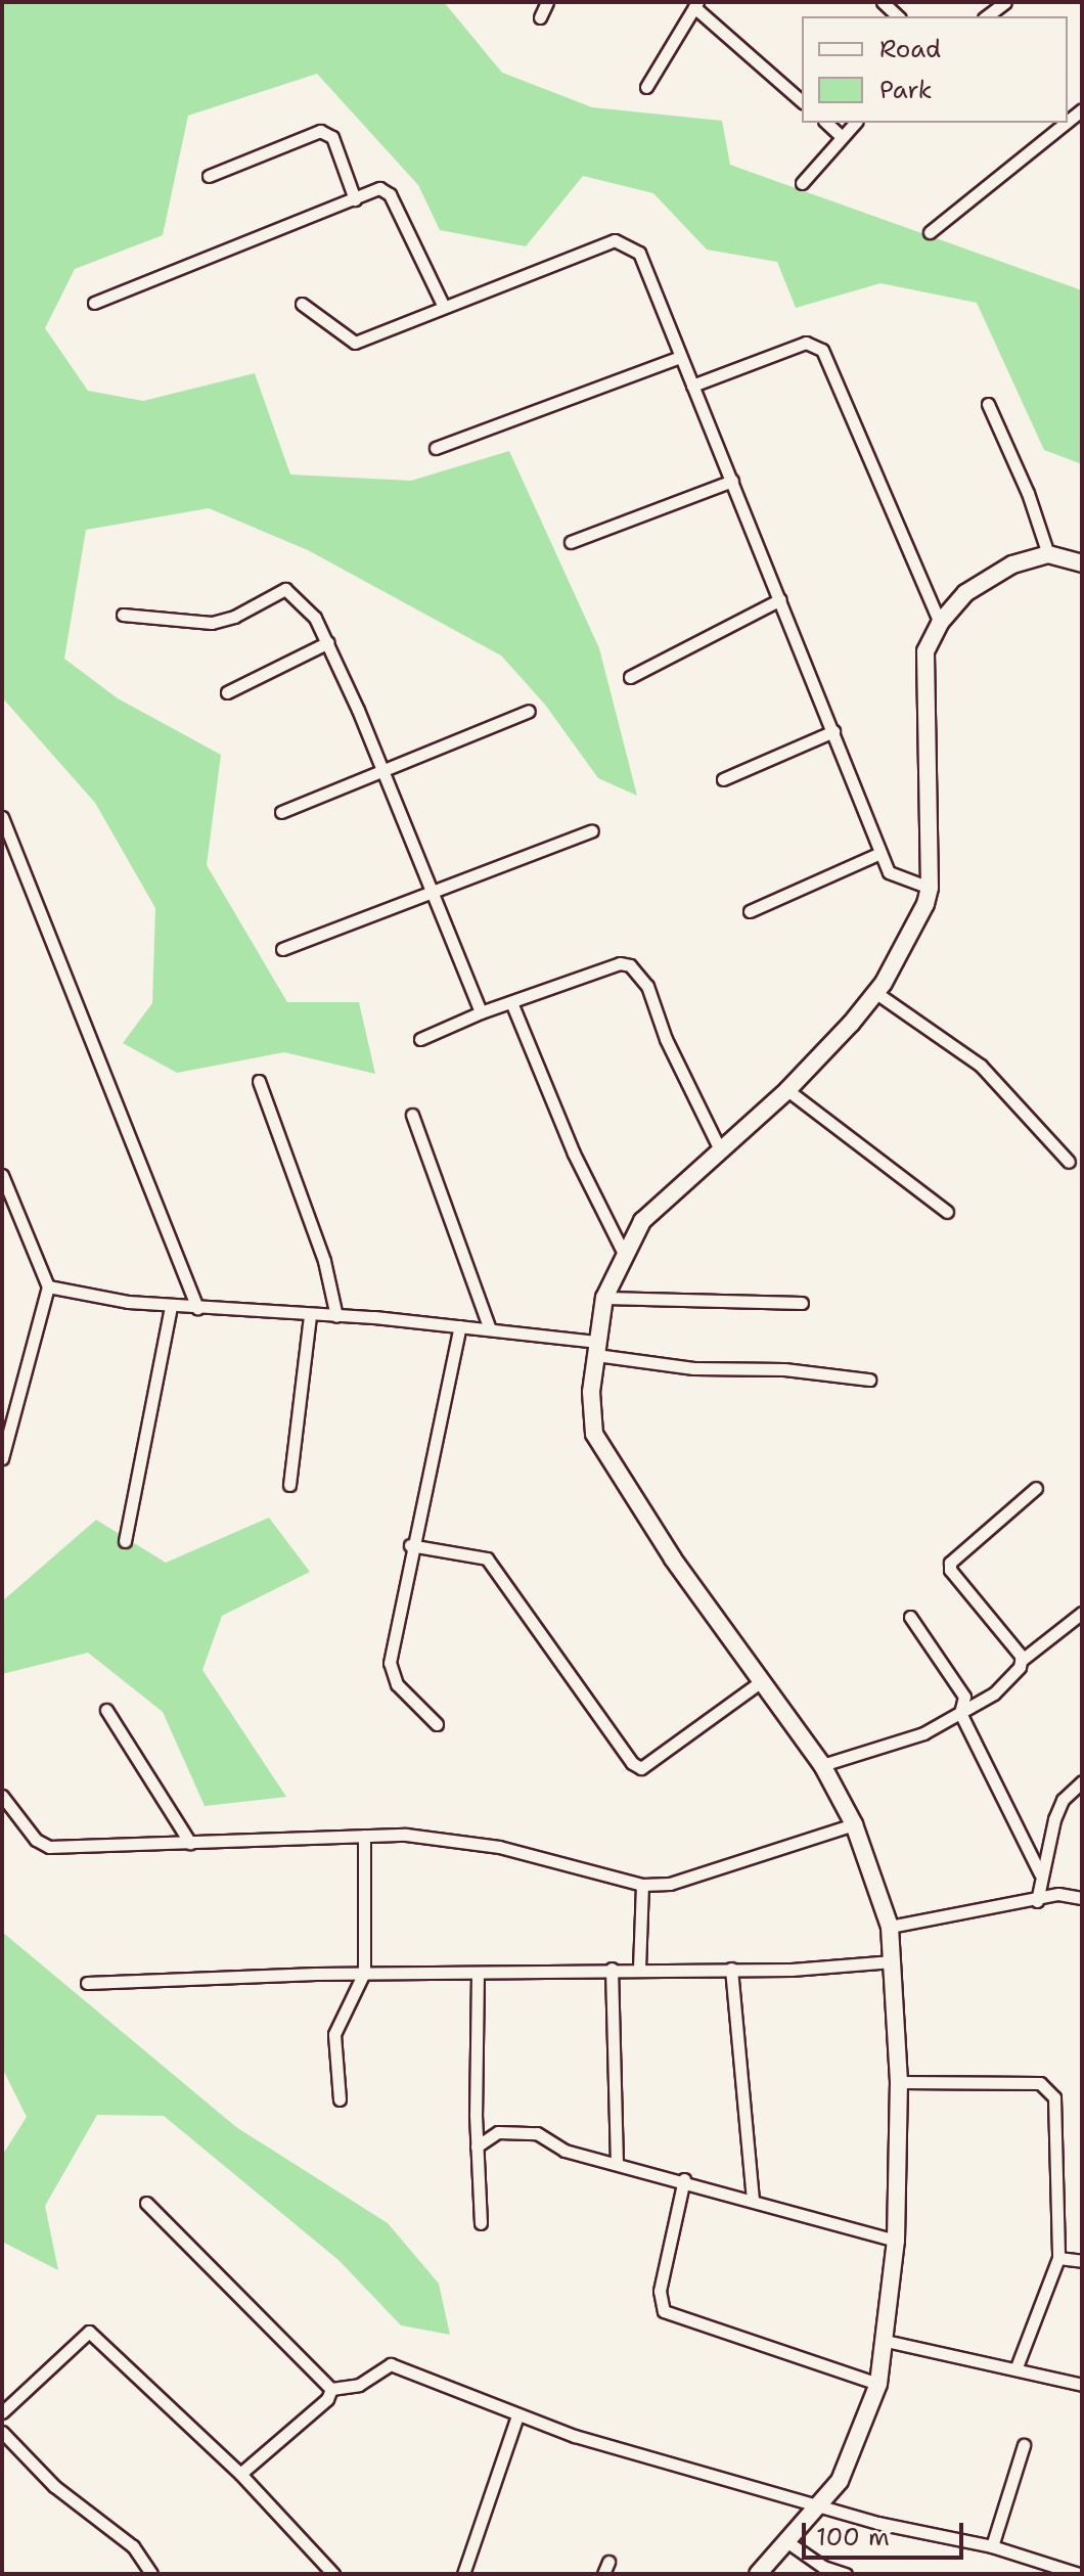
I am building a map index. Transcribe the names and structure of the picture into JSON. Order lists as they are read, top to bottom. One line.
{"legend":["Road","Park"],"scale_bar":"100 m"}
